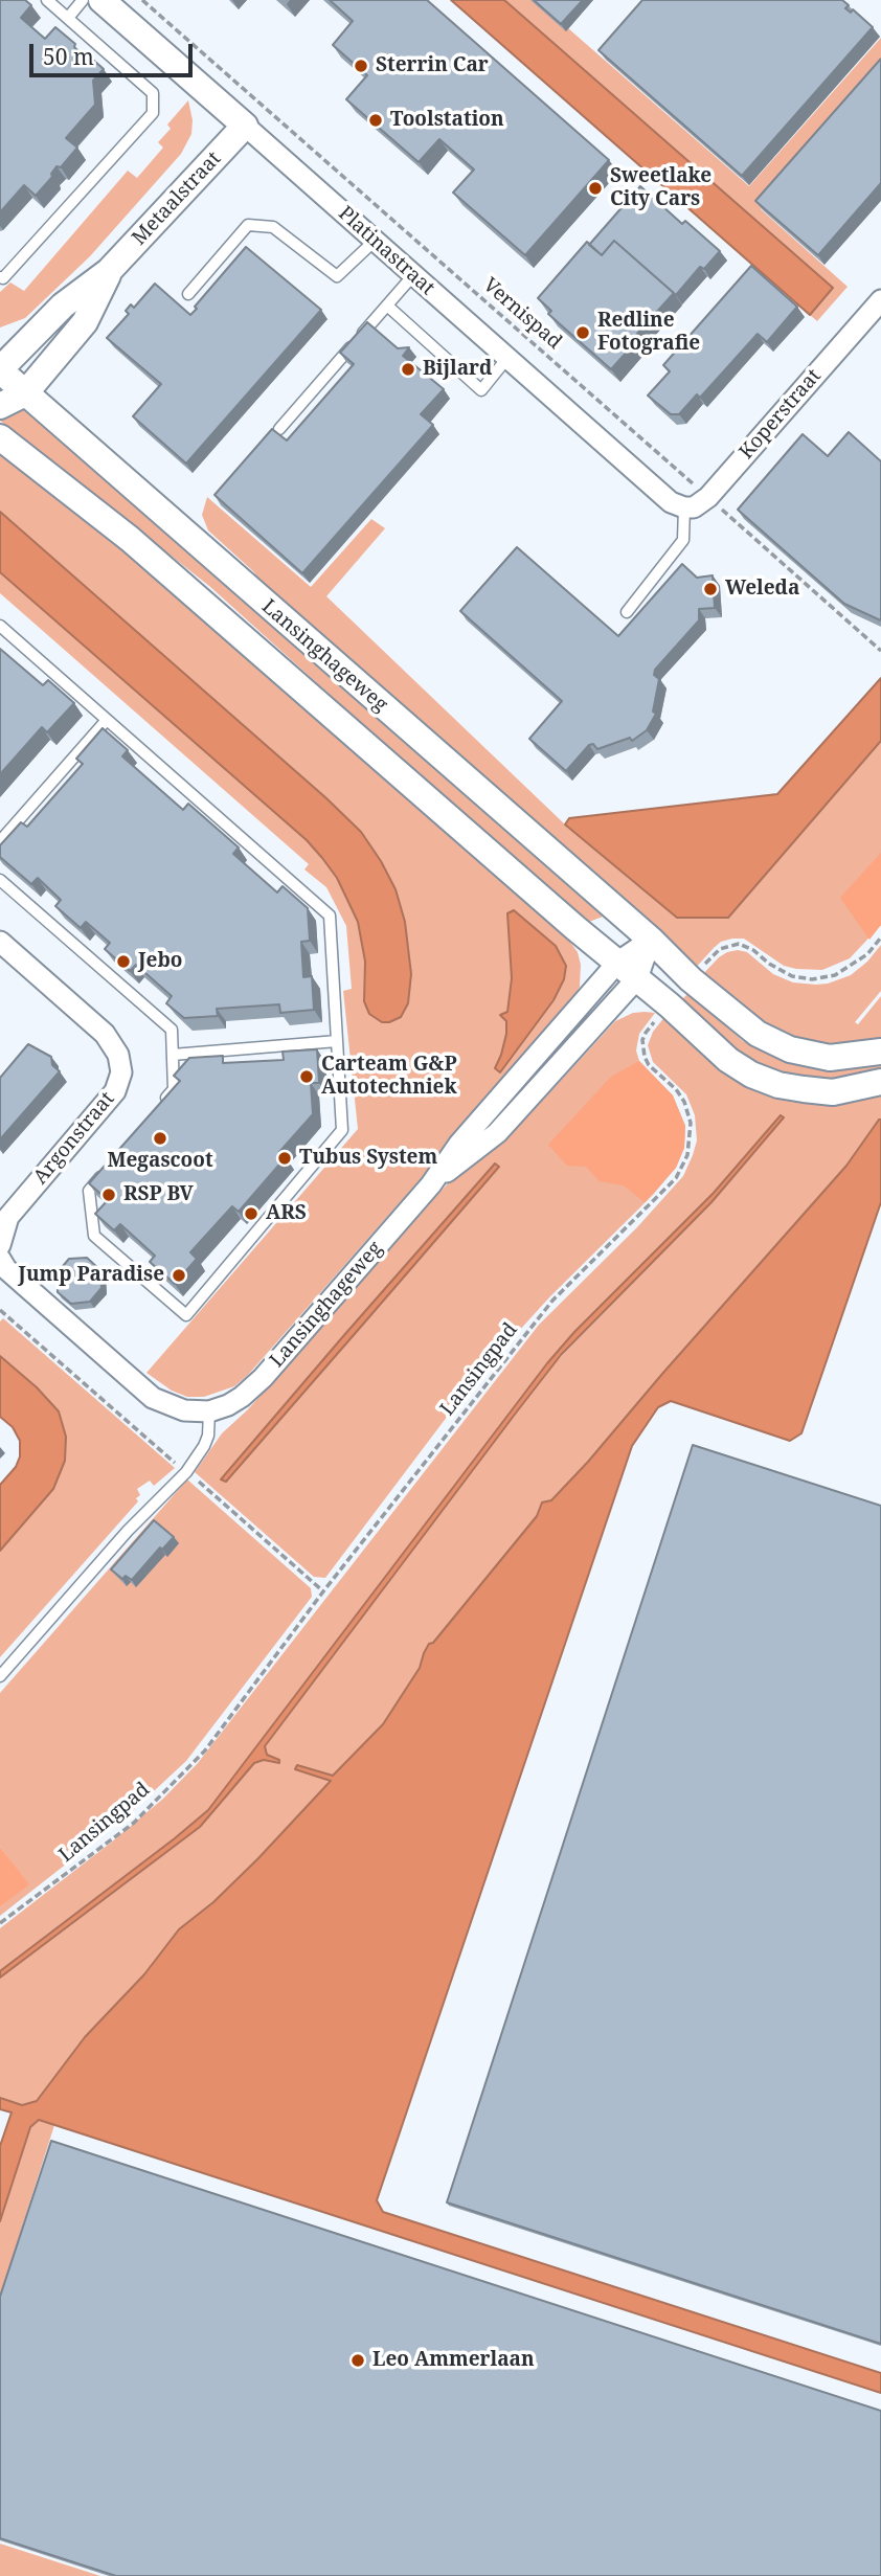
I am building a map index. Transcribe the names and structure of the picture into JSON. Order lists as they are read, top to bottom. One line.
{"streets":{"street":["Metaalstraat","Platinastraat","Koperstraat","Lansinghageweg","Argonstraat"],"path":["Vernispad","Lansingpad"]},"crossings":[["Metaalstraat","Platinastraat"],["Metaalstraat","Lansinghageweg"],["Platinastraat","Koperstraat"],["Vernispad","Koperstraat"]],"places":["Sterrin Car","Toolstation","Sweetlake City Cars","Redline Fotografie","Bijlard","Weleda","Jebo","Carteam G&P Autotechniek","Megascoot","Tubus System","RSP BV","ARS","Jump Paradise","Leo Ammerlaan"],"scale_bar":"50 m"}
